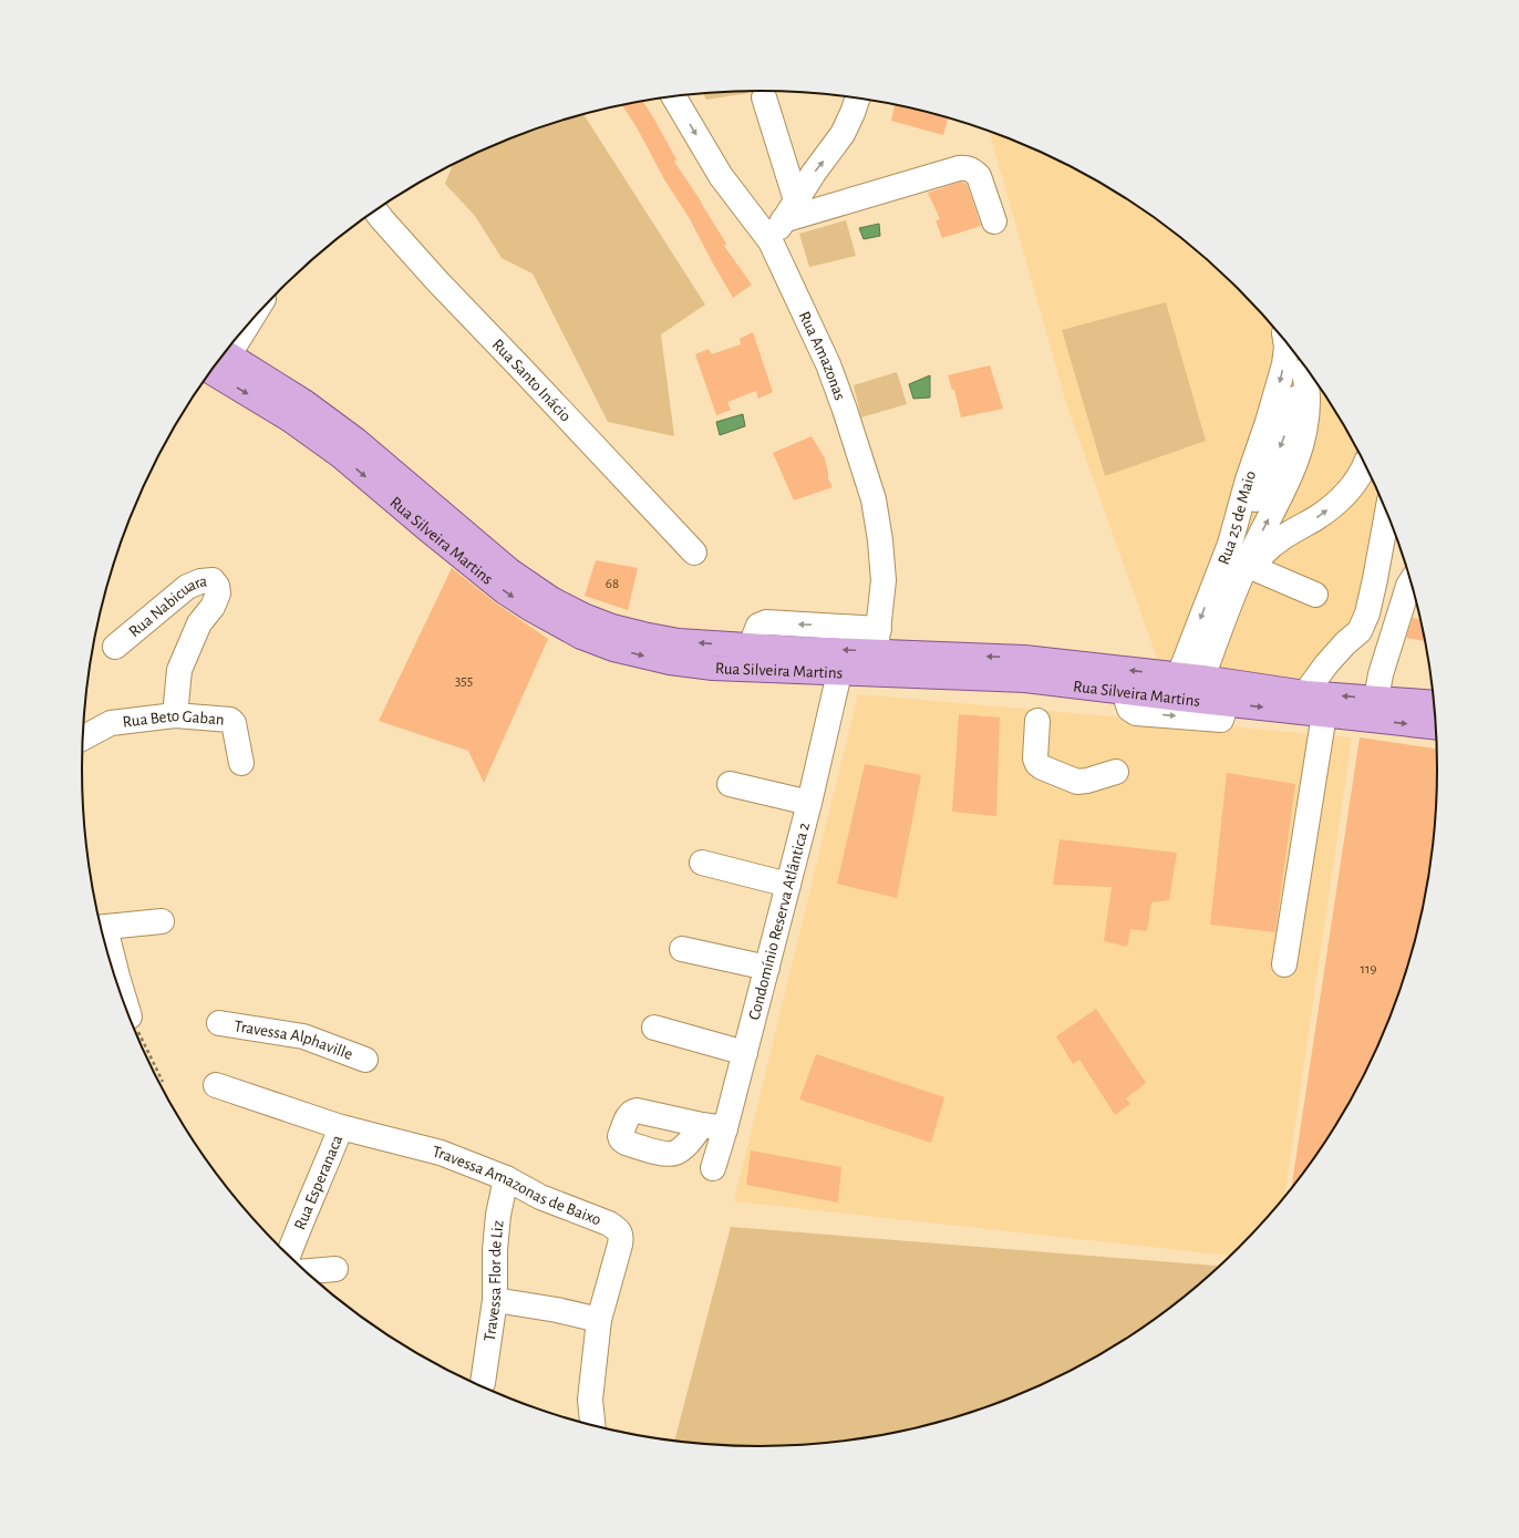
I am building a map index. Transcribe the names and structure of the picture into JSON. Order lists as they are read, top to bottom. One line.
{"streets":{"main road":["Rua Silveira Martins"],"street":["Rua Amazonas","Rua Santo Inácio","Rua 25 de Maio","Rua Nabicuara","Rua Beto Gaban","Condomínio Reserva Atlântica 2","Travessa Alphaville","Rua Esperanaca","Travessa Amazonas de Baixo","Travessa Flor de Liz"]},"crossings":[["Rua Amazonas","Rua Silveira Martins"],["Rua 25 de Maio","Rua Silveira Martins"],["Rua Silveira Martins","Condomínio Reserva Atlântica 2"],["Rua Nabicuara","Rua Beto Gaban"],["Rua Esperanaca","Travessa Amazonas de Baixo"],["Travessa Amazonas de Baixo","Travessa Flor de Liz"]],"house_numbers":["68","355","119"]}
